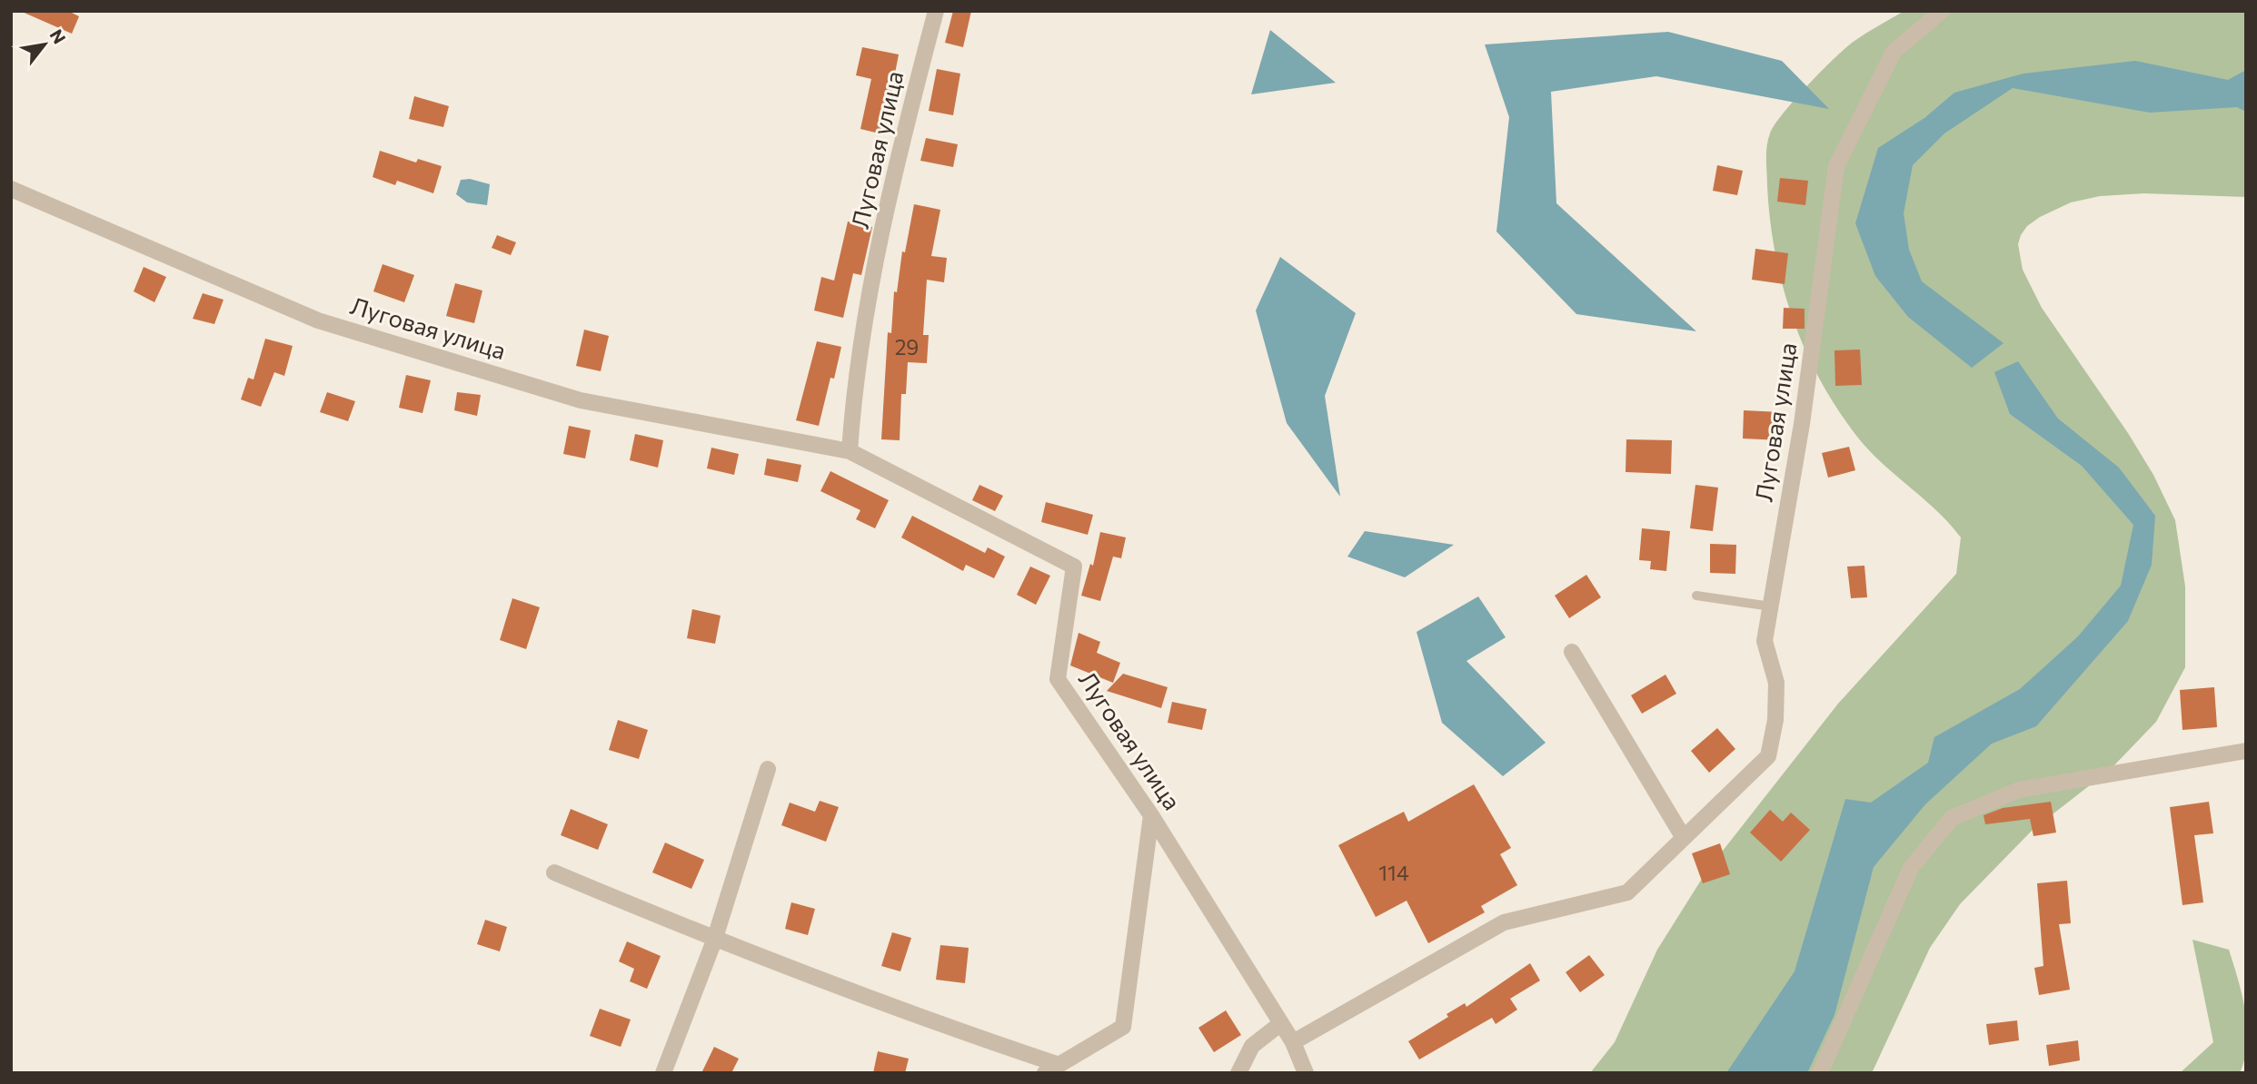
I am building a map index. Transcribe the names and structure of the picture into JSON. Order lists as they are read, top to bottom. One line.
{"streets":{"street":["Луговая улица"]},"house_numbers":["29","114"],"north":"top right"}
